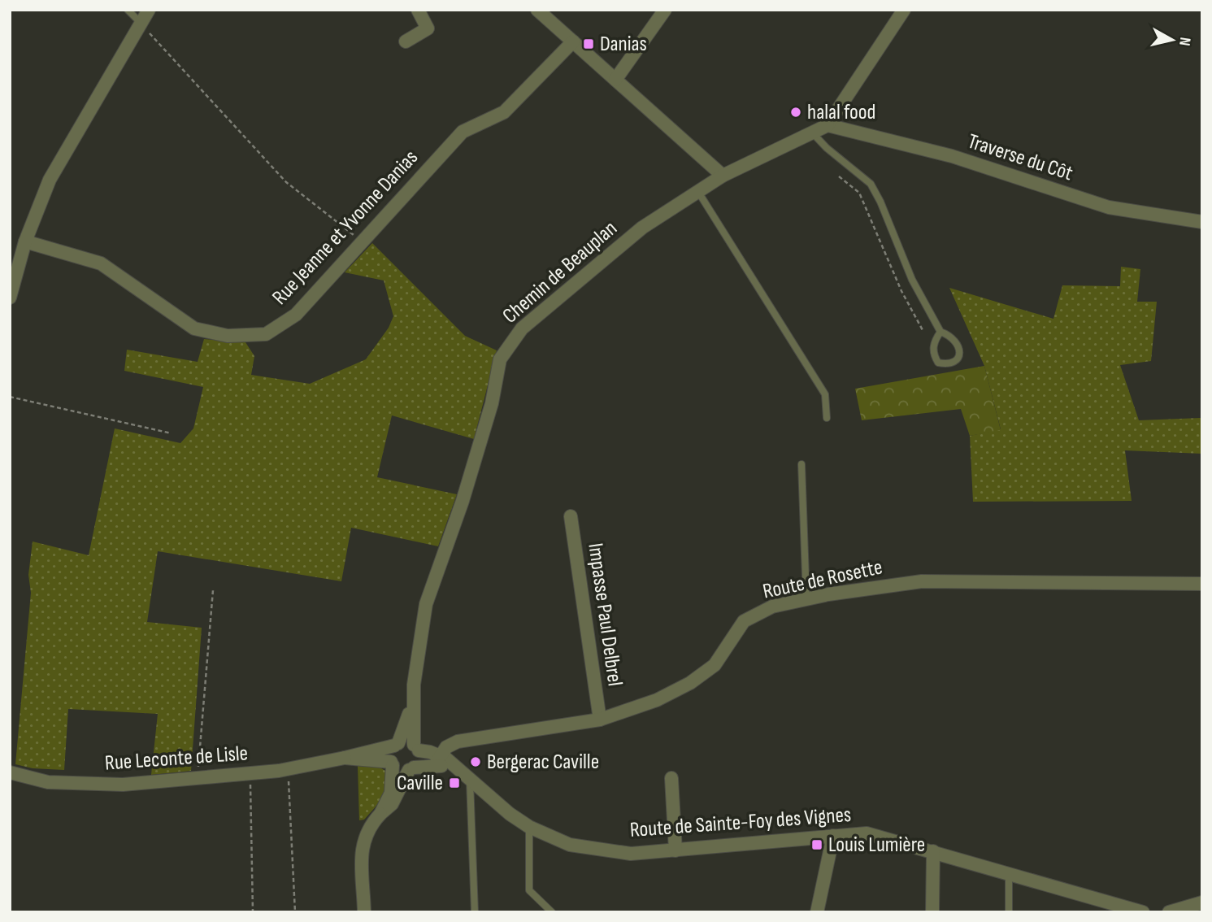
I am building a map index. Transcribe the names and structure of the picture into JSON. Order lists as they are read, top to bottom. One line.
{"streets":{"street":["Traverse du Côt","Rue Jeanne et Yvonne Danias","Chemin de Beauplan","Route de Rosette","Impasse Paul Delbrel","Rue Leconte de Lisle","Route de Sainte-Foy des Vignes"]},"crossings":[["Traverse du Côt","Chemin de Beauplan"],["Chemin de Beauplan","Rue Leconte de Lisle"],["Chemin de Beauplan","Route de Sainte-Foy des Vignes"],["Route de Rosette","Impasse Paul Delbrel"],["Route de Rosette","Route de Sainte-Foy des Vignes"],["Rue Leconte de Lisle","Route de Sainte-Foy des Vignes"]],"places":{"transit":["Danias","Caville","Louis Lumière"],"other":["halal food","Bergerac Caville"]},"north":"right"}
